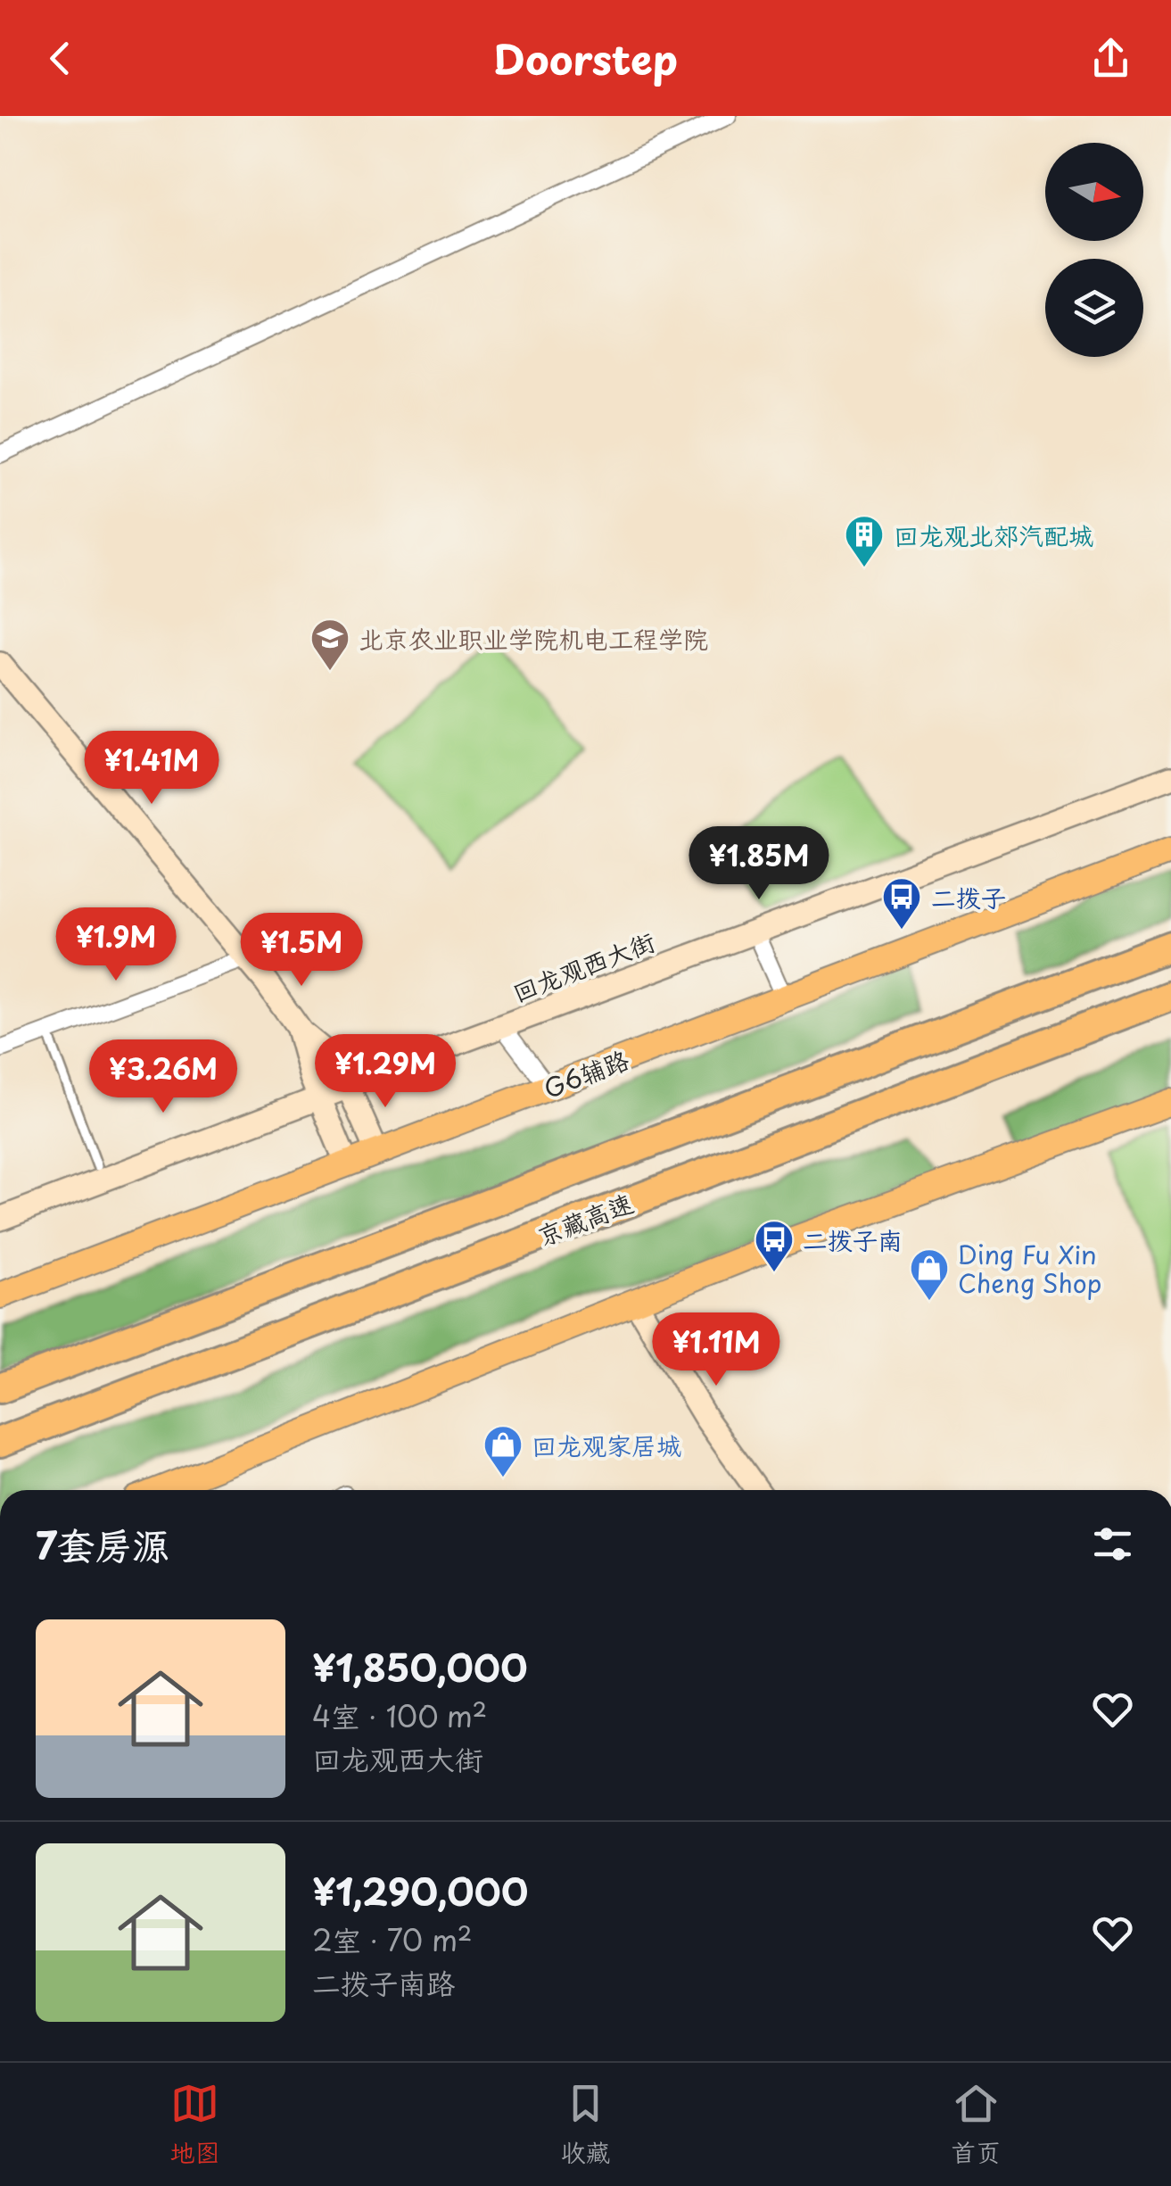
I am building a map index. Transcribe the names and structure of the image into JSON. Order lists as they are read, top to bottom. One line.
{"streets":{"highway":["京藏高速"],"main road":["G6辅路"],"street":["回龙观西大街"]},"places":{"building":["回龙观北郊汽配城"],"school or university":["北京农业职业学院机电工程学院"],"bus stop":["二拨子","二拨子南"],"shop":["Ding Fu Xin Cheng Shop","回龙观家居城"]},"north":"right","page":{"header":"Doorstep","price":["¥1.41M","¥1.85M","¥1.9M","¥1.5M","¥1.29M","¥3.26M","¥1.11M"],"heading":"7套房源","list":[{"name":"¥1,850,000","note":"4室 · 100 m² · 回龙观西大街"},{"name":"¥1,290,000","note":"2室 · 70 m² · 二拨子南路"}],"tabs":["地图","收藏","首页"]}}
